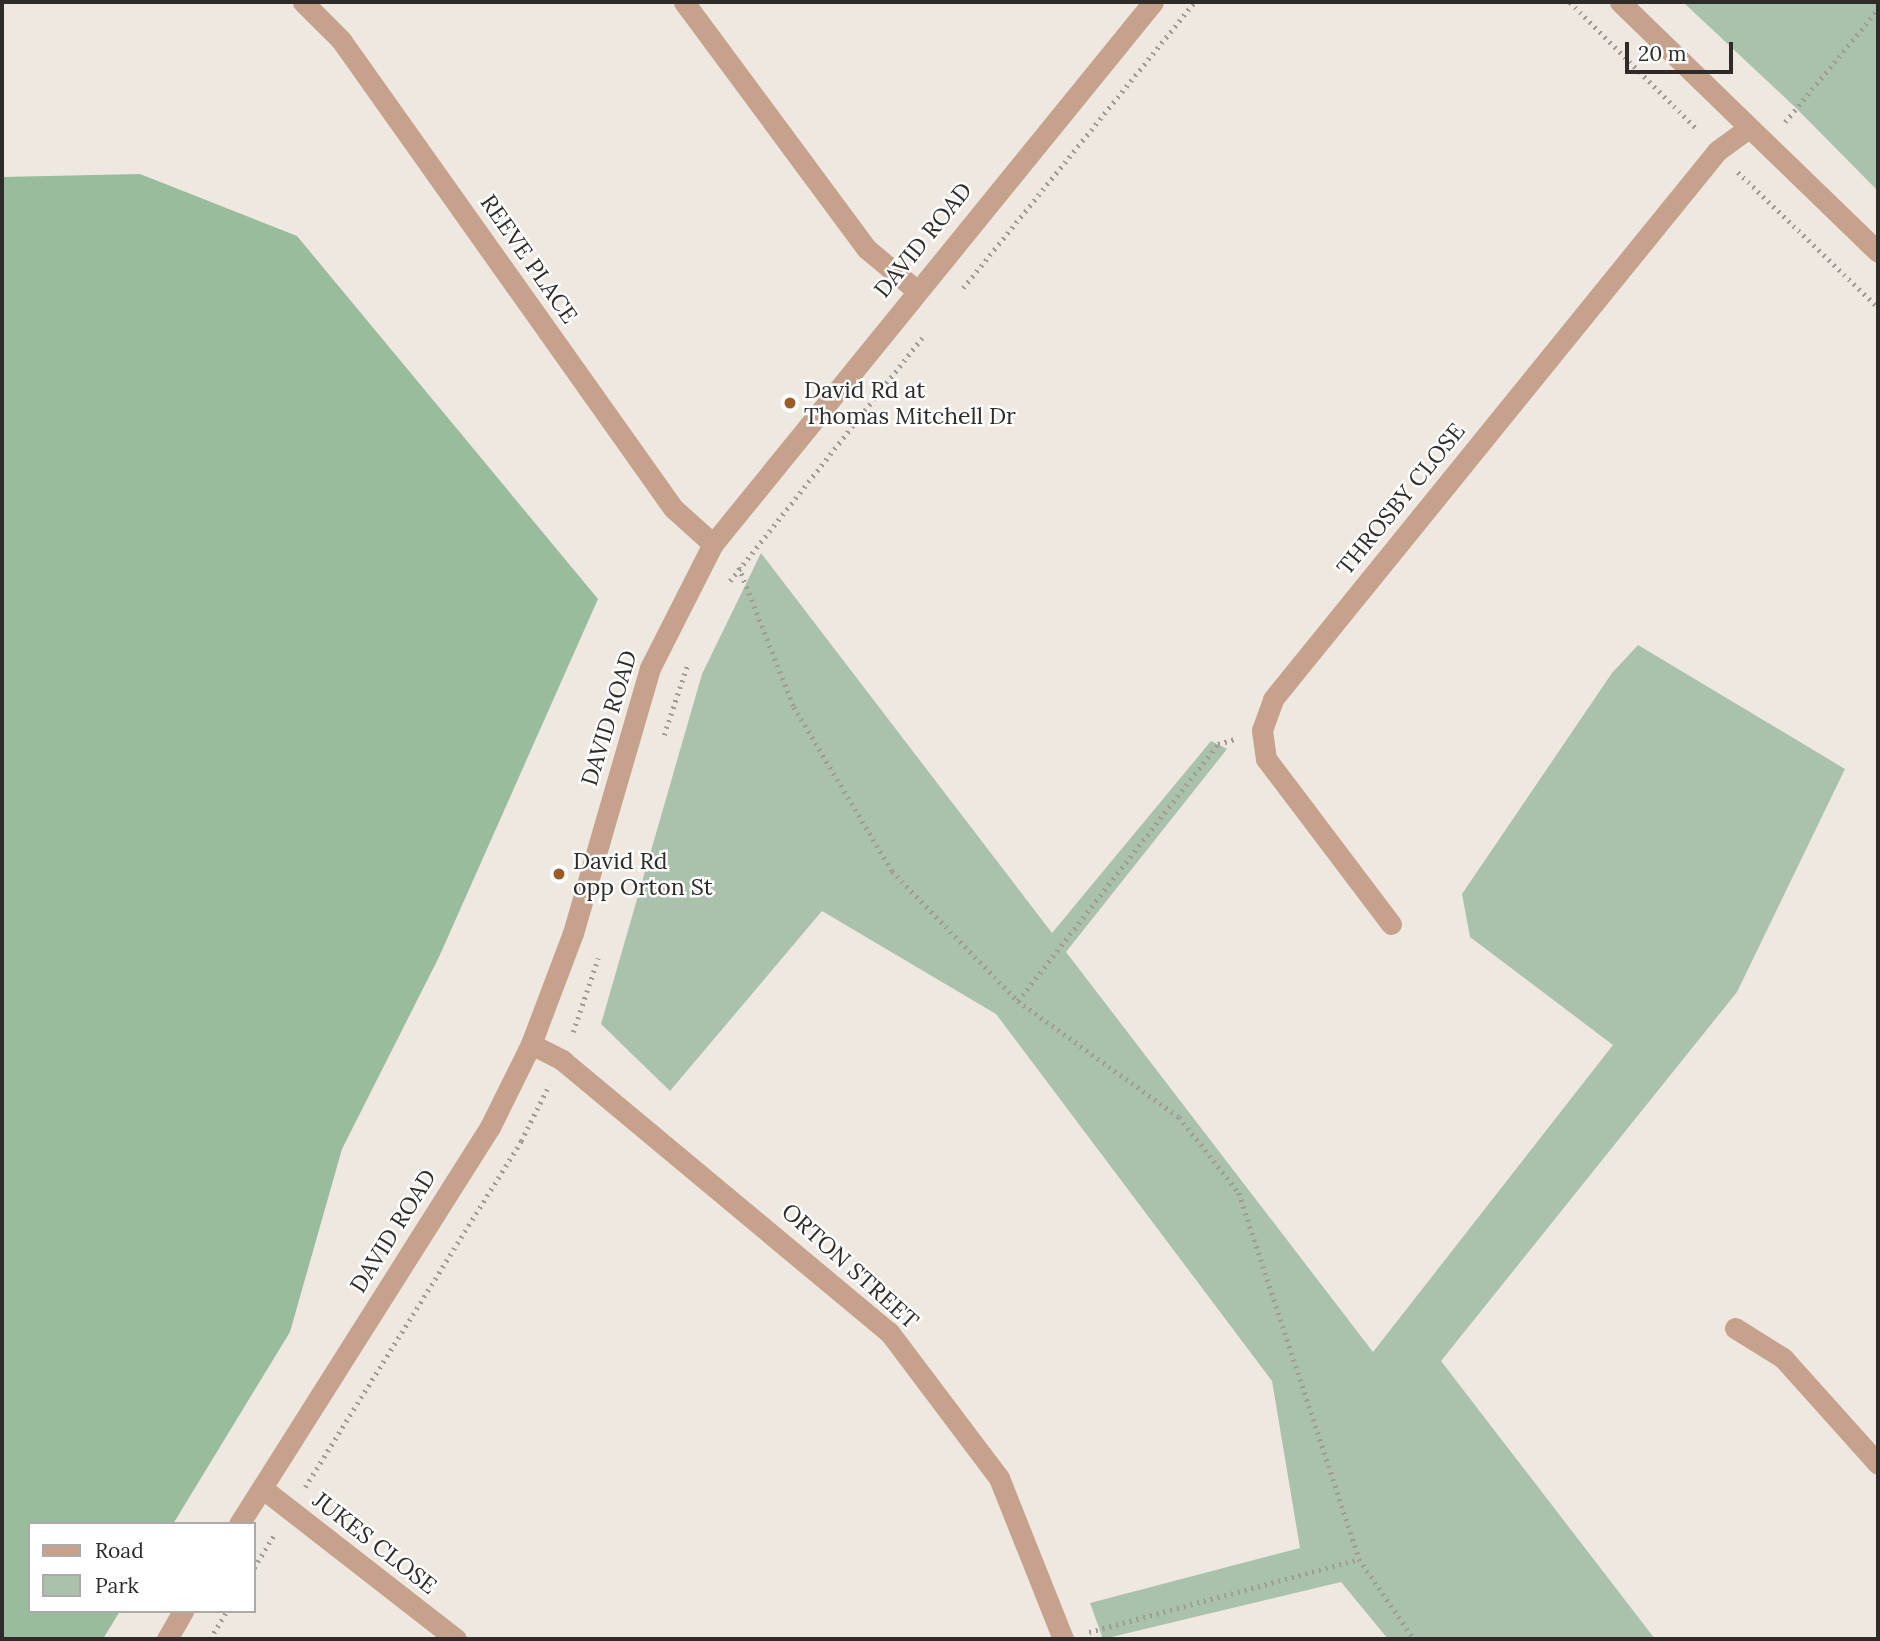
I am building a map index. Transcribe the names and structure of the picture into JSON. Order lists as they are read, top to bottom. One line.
{"streets":{"street":["DAVID ROAD","REEVE PLACE","THROSBY CLOSE","ORTON STREET","JUKES CLOSE"]},"crossings":[["DAVID ROAD","REEVE PLACE"],["DAVID ROAD","ORTON STREET"],["DAVID ROAD","JUKES CLOSE"]],"places":["David Rd at Thomas Mitchell Dr","David Rd opp Orton St"],"legend":["Road","Park"],"scale_bar":"20 m"}
